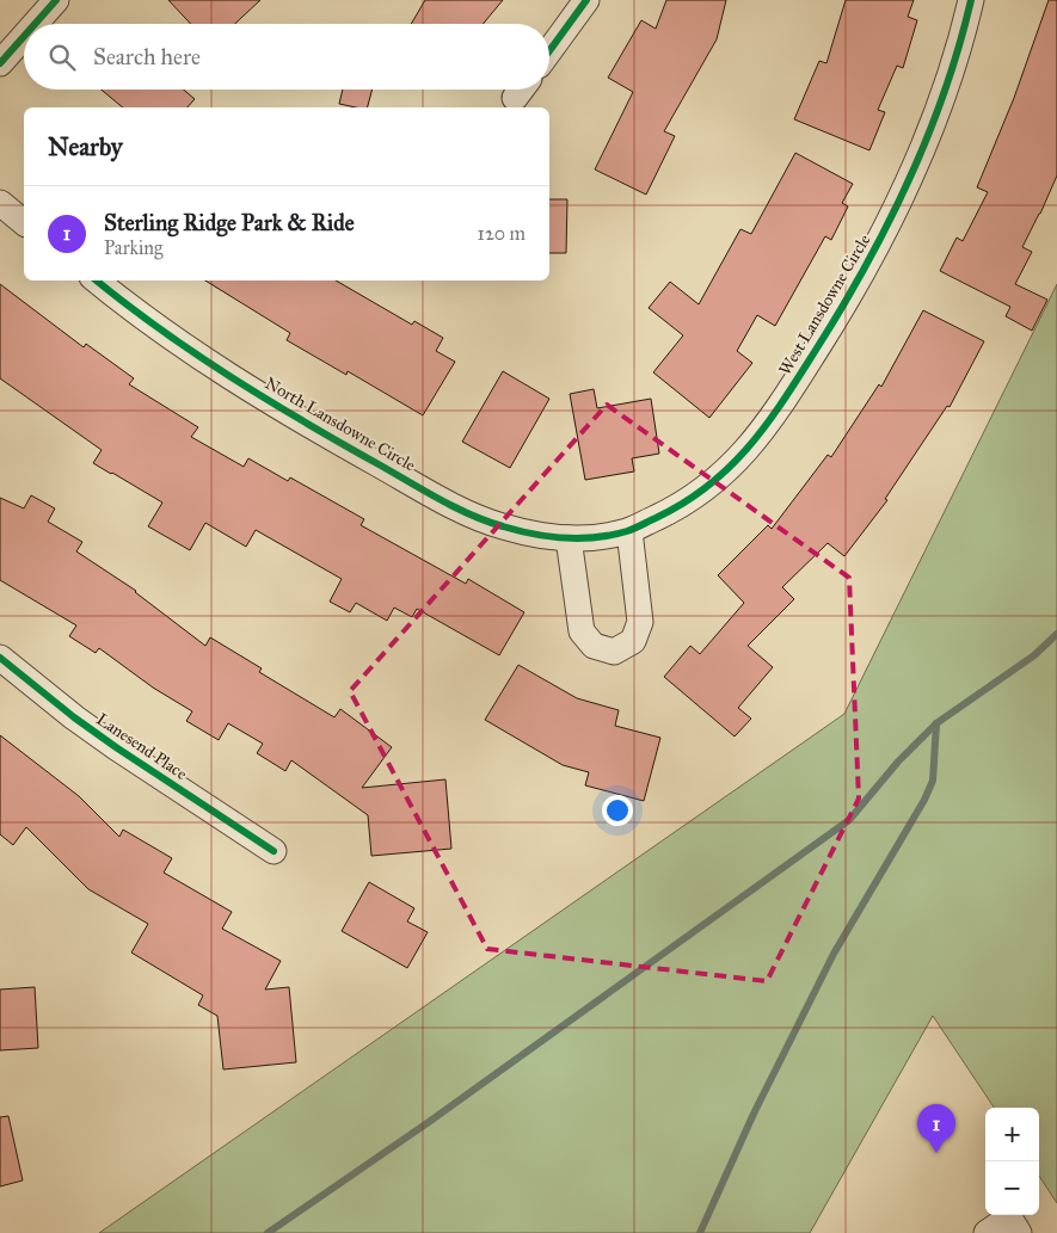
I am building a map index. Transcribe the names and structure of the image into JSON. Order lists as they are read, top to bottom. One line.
{"streets":{"street":["West Lansdowne Circle","North Lansdowne Circle","Lanesend Place"]},"crossings":[["West Lansdowne Circle","North Lansdowne Circle"]],"page":{"search":"Search here","heading":"Nearby","list":[{"mark":"1","name":"Sterling Ridge Park & Ride","note":"Parking","value":"120 m"}],"pins":"1","map_buttons":["+","−"]}}
